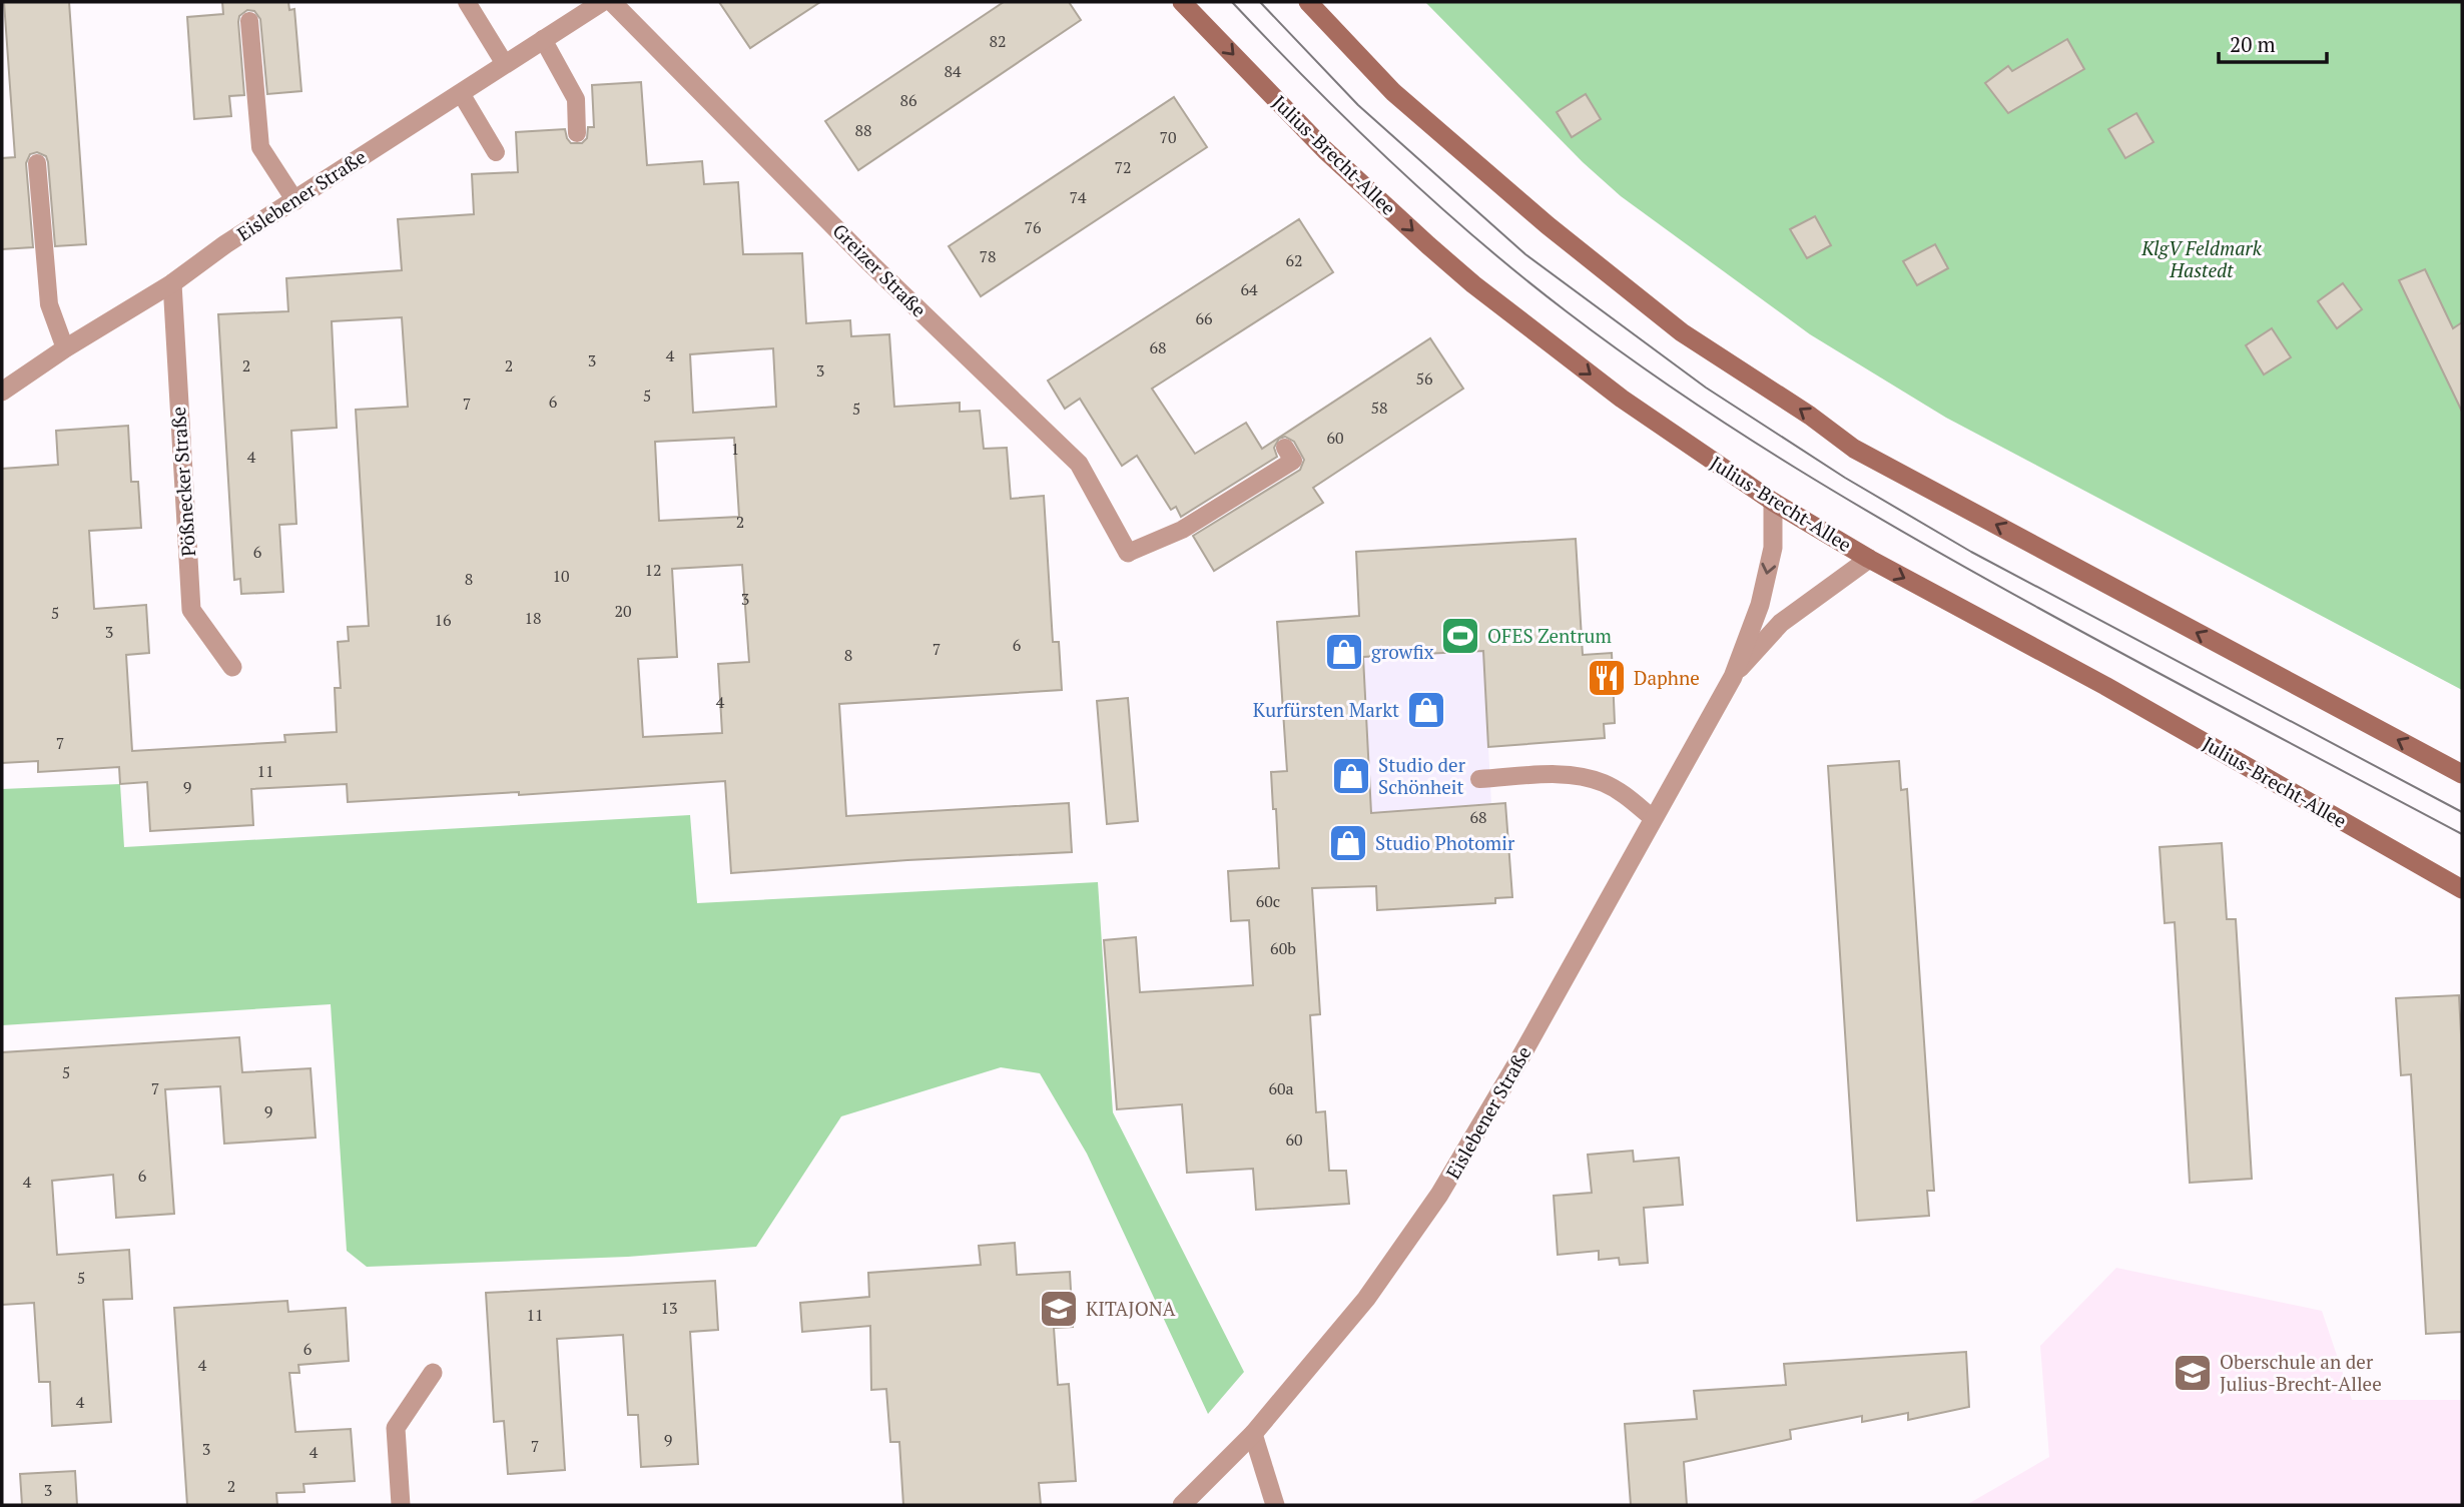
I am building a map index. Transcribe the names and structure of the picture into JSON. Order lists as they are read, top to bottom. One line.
{"streets":{"main road":["Julius-Brecht-Allee"],"street":["Eislebener Straße","Greizer Straße","Pößnecker Straße"]},"crossings":[["Julius-Brecht-Allee","Eislebener Straße"],["Eislebener Straße","Pößnecker Straße"]],"parks":["KlgV Feldmark Hastedt"],"places":{"sports":["OFES Zentrum"],"shop":["growfix","Kurfürsten Markt","Studio der Schönheit","Studio Photomir"],"restaurant":["Daphne"],"school or university":["KITAJONA","Oberschule an der Julius-Brecht-Allee"]},"house_numbers":["82","84","86","88","70","72","74","76","78","62","64","66","68","4","3","2","2","3","56","5","6","7","58","5","60","1","4","2","6","12","10","8","3","20","5","18","16","3","6","7","8","4","7","11","9","68","60c","60b","5","7","60a","9","60","6","4","5","13","11","6","4","4","9","7","3","4","2","3"],"scale_bar":"20 m"}
